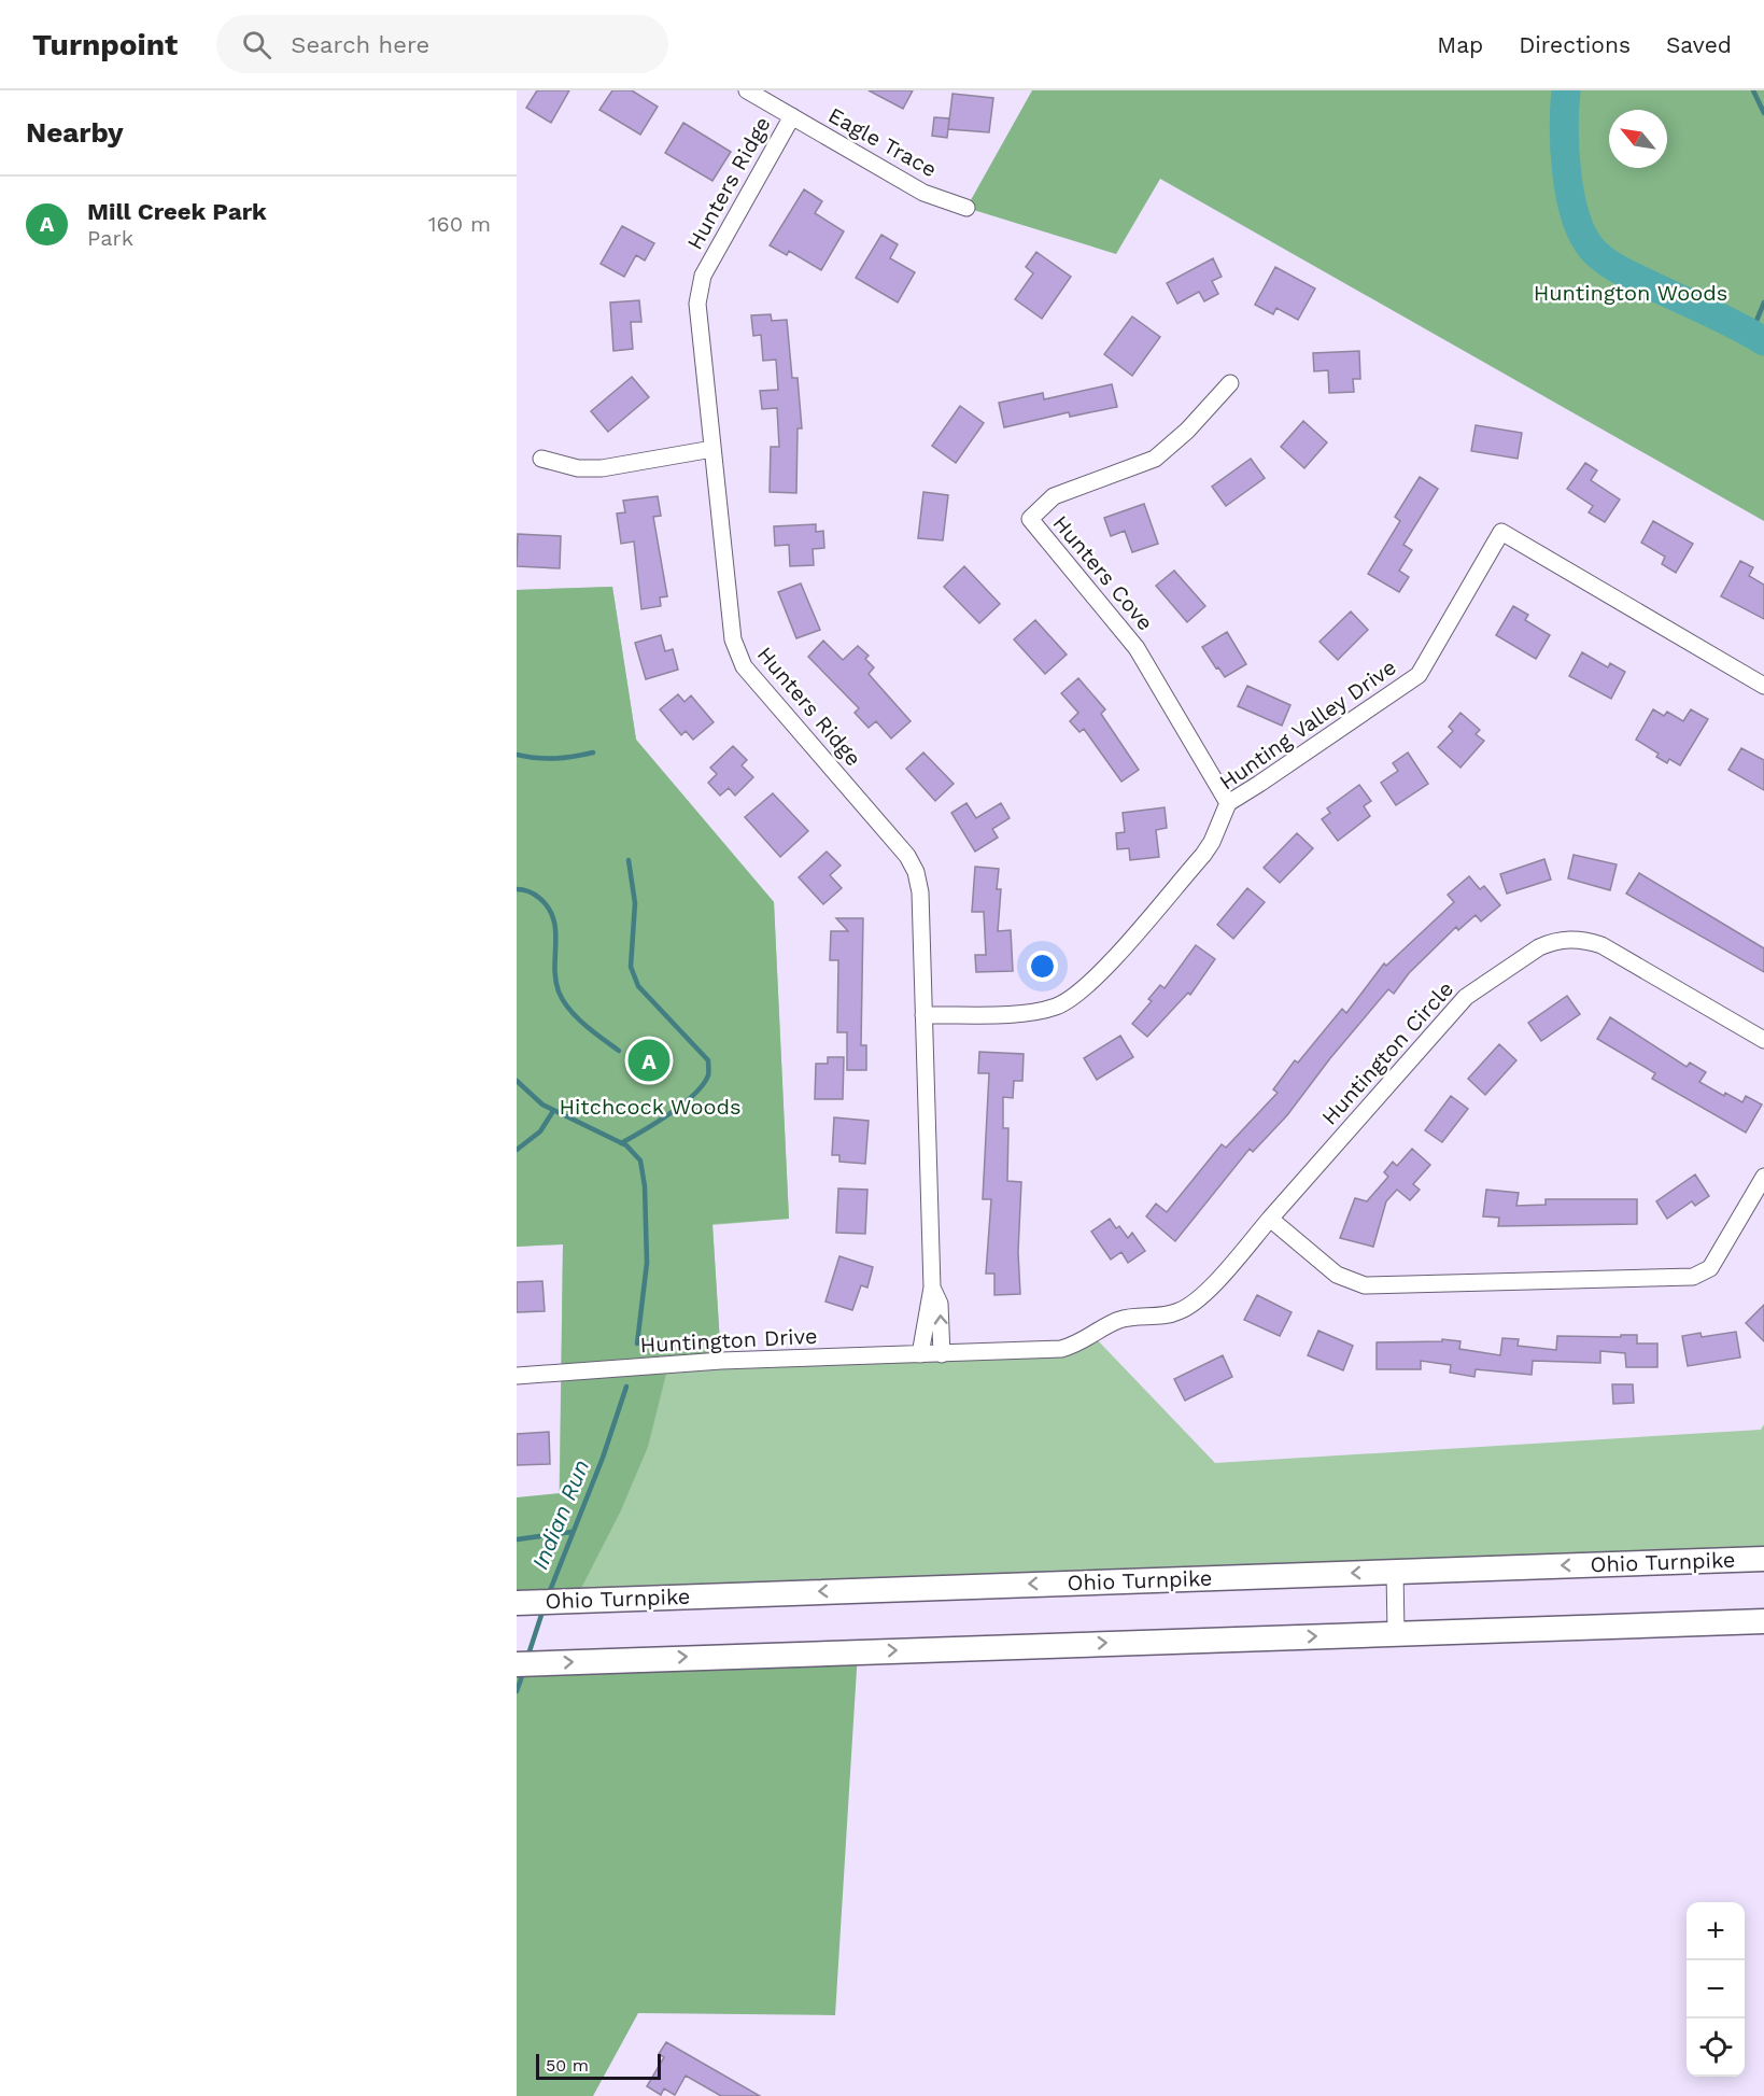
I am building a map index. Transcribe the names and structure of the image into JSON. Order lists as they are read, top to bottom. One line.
{"streets":{"highway":["Ohio Turnpike"],"street":["Eagle Trace","Hunters Ridge","Hunters Cove","Hunting Valley Drive","Huntington Circle","Huntington Drive"]},"crossings":[["Eagle Trace","Hunters Ridge"],["Hunters Ridge","Hunting Valley Drive"],["Hunters Ridge","Huntington Circle"],["Hunters Ridge","Huntington Drive"],["Hunters Cove","Hunting Valley Drive"],["Huntington Circle","Huntington Drive"]],"water":["Indian Run"],"parks":["Huntington Woods","Hitchcock Woods"],"scale_bar":"50 m","north":"top left","page":{"header":"Turnpoint","search":"Search here","nav":["Map","Directions","Saved"],"heading":"Nearby","list":[{"mark":"A","name":"Mill Creek Park","note":"Park","value":"160 m"}],"pins":"A","map_buttons":["+","−"],"scale":"50 m"}}
